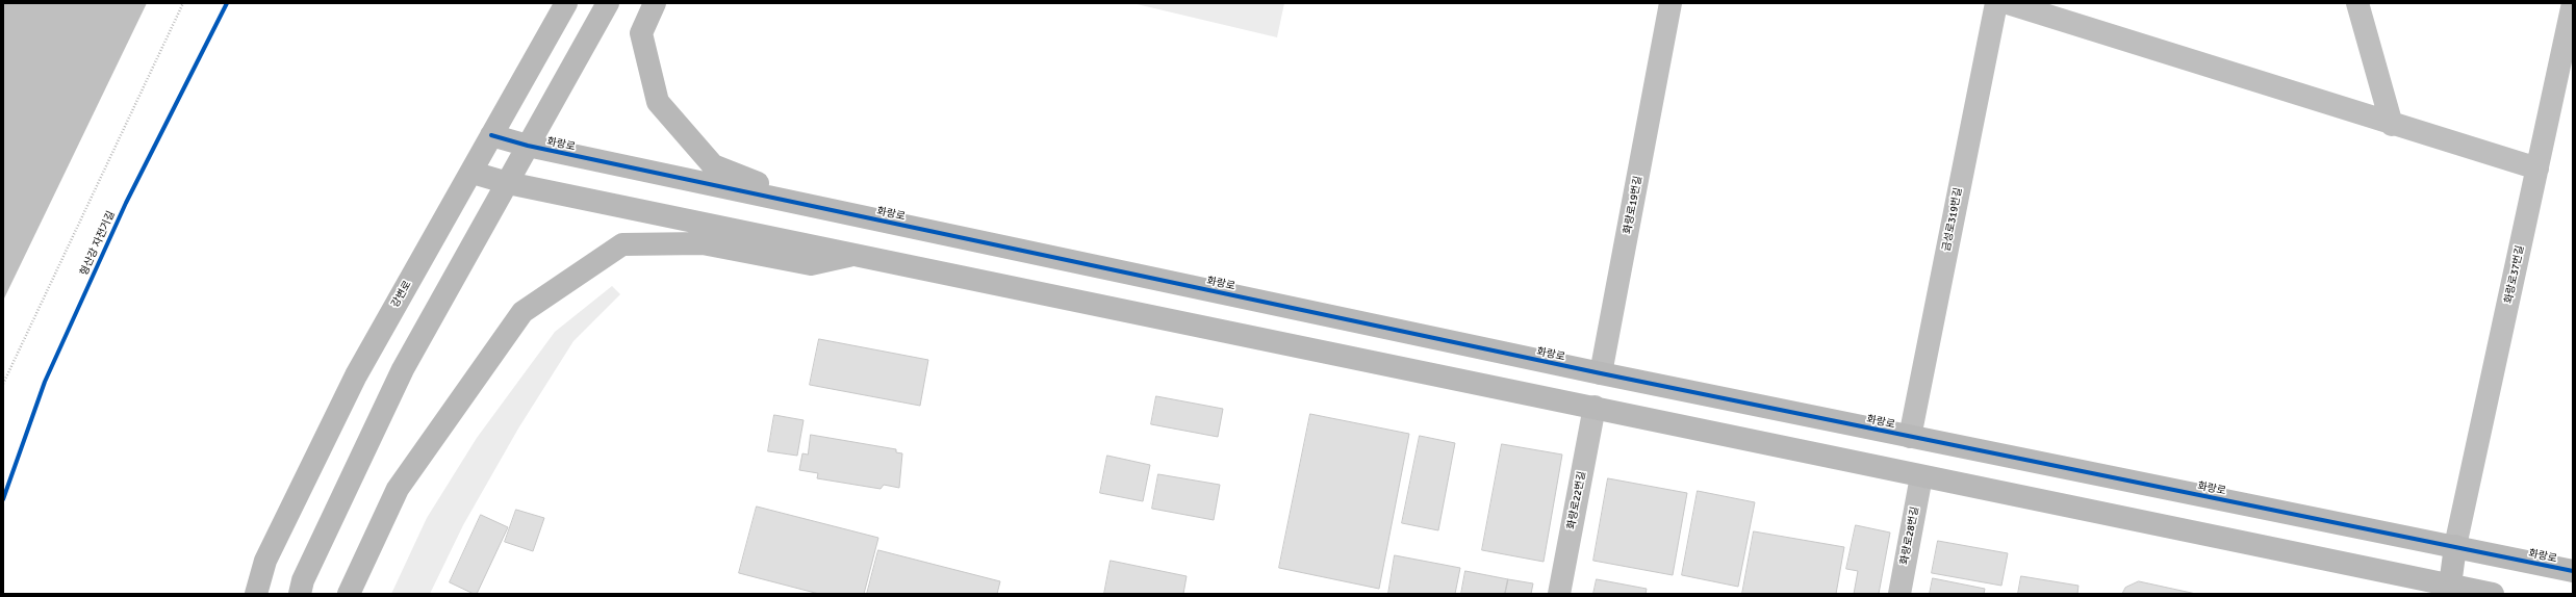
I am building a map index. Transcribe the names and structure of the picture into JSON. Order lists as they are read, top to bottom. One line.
{"streets":{"street":["화랑로","화랑로19번길","금성로319번길","화랑로37번길","강변로","화랑로22번길","화랑로28번길"],"cycle path":["형산강 자전거길"]},"crossings":[["화랑로","화랑로19번길"],["화랑로","금성로319번길"],["화랑로","화랑로37번길"],["화랑로","강변로"],["화랑로19번길","화랑로22번길"]]}
